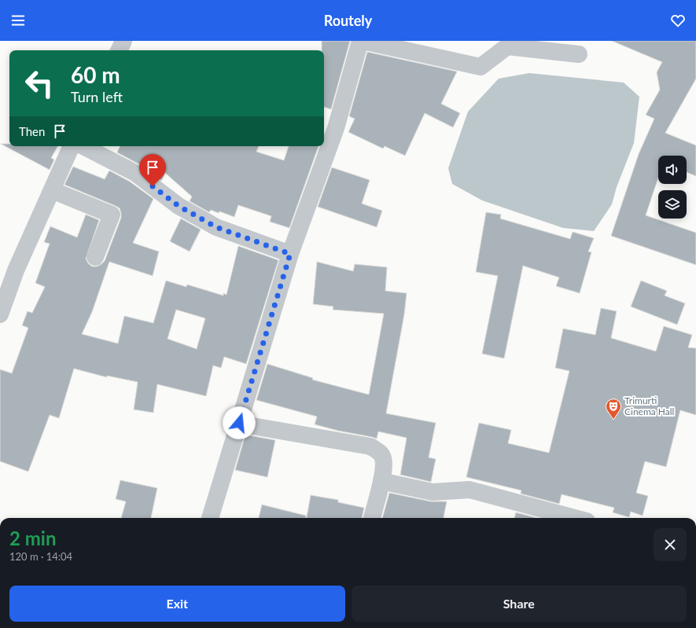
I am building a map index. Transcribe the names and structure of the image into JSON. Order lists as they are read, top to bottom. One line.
{"places":{"theatre":["Trimurti Cinema Hall"]},"page":{"header":"Routely","turn":["60 m","Turn left"],"then":"Then","heading":["2 min","120 m · 14:04"],"buttons":["Exit","Share"]}}
